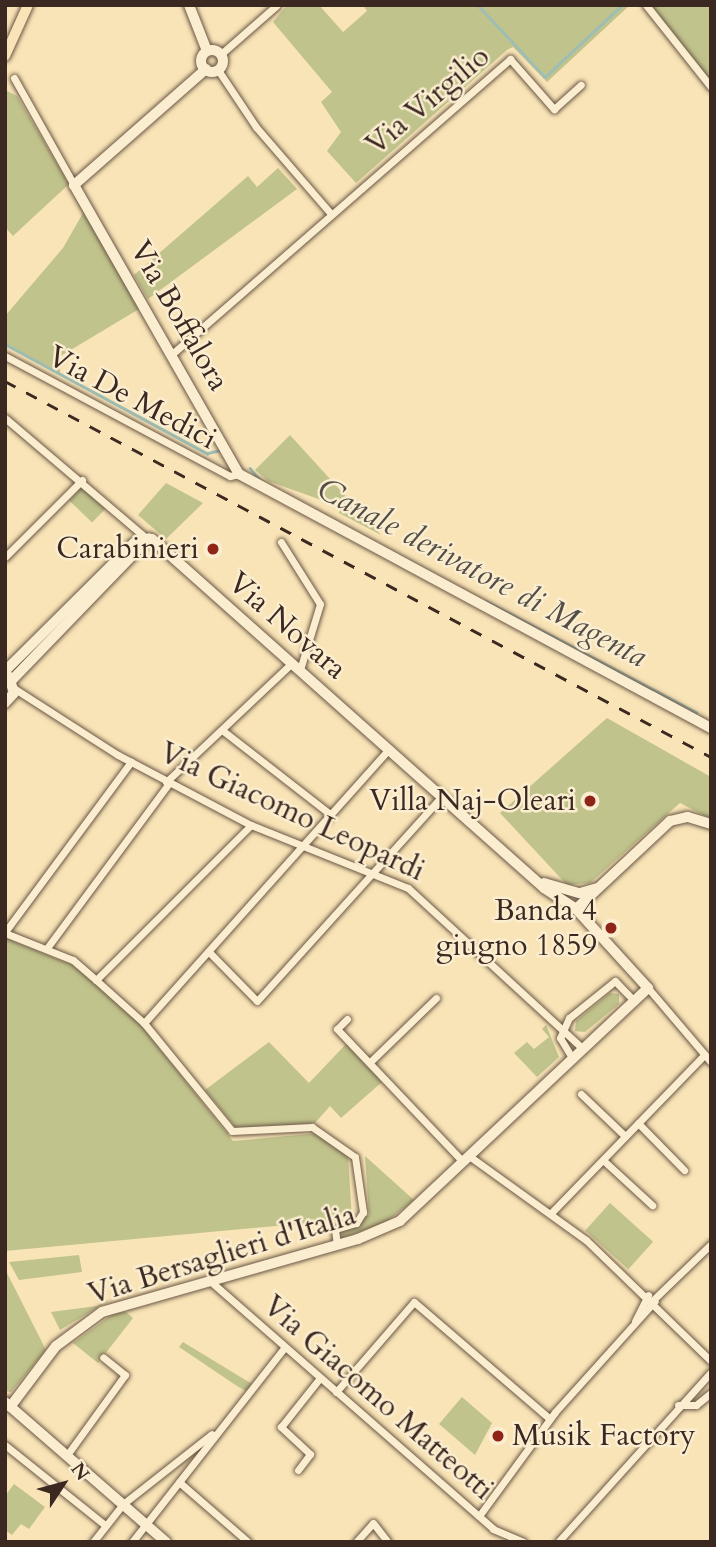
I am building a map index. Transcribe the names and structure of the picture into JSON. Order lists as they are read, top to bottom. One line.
{"streets":{"street":["Via Virgilio","Via Boffalora","Via De Medici","Via Novara","Via Giacomo Leopardi","Via Bersaglieri d'Italia","Via Giacomo Matteotti"]},"crossings":[["Via Boffalora","Via De Medici"],["Via Bersaglieri d'Italia","Via Giacomo Matteotti"]],"water":["Canale derivatore di Magenta"],"places":["Carabinieri","Villa Naj-Oleari","Banda 4 giugno 1859","Musik Factory"],"north":"top right"}
